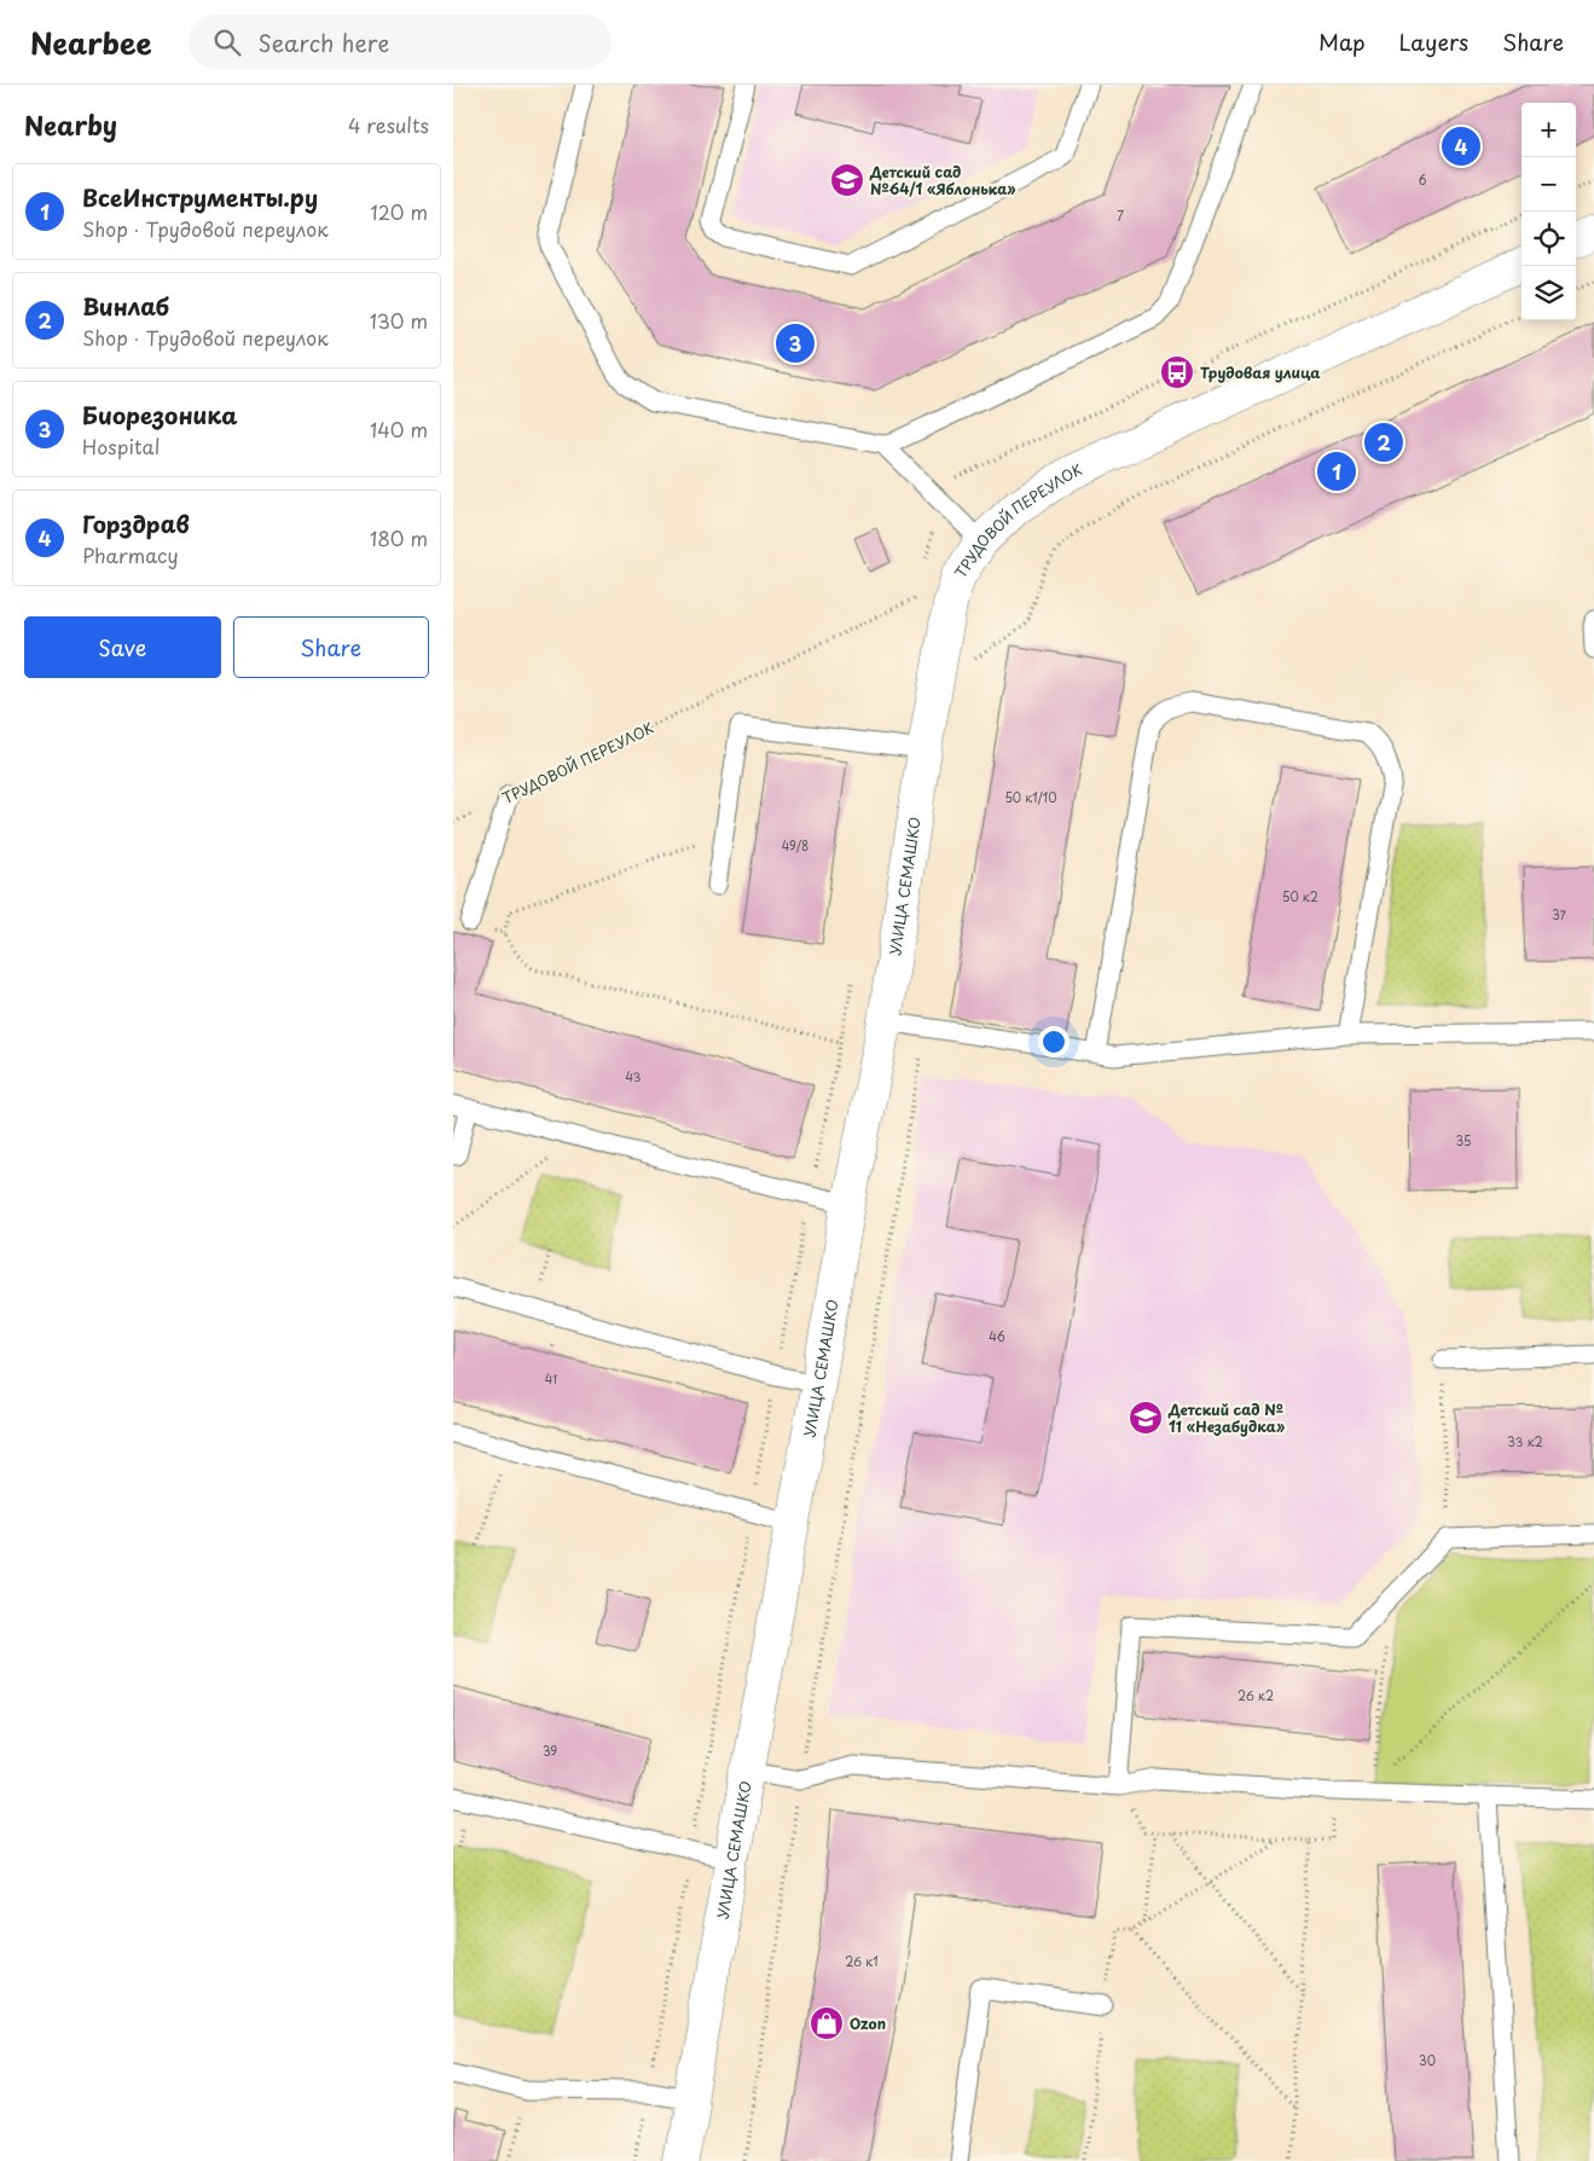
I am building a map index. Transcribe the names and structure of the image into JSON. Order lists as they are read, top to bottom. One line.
{"streets":{"main road":["ТРУДОВОЙ ПЕРЕУЛОК","УЛИЦА СЕМАШКО"]},"crossings":[["ТРУДОВОЙ ПЕРЕУЛОК","УЛИЦА СЕМАШКО"]],"places":{"school or university":["Детский сад №64/1 «Яблонька»","Детский сад № 11 «Незабудка»"],"bus stop":["Трудовая улица"],"shop":["Ozon"]},"house_numbers":["6","7","50 к1/10","49/8","50 к2","37","43","35","46","41","33 к2","26 к2","39","26 к1","30"],"page":{"header":"Nearbee","search":"Search here","nav":["Map","Layers","Share"],"heading":["Nearby","4 results"],"map_buttons":["+","−"],"pins":["4","3","2","1"],"list":[{"mark":"1","name":"ВсеИнструменты.ру","note":"Shop · Трудовой переулок","value":"120 m"},{"mark":"2","name":"Винлаб","note":"Shop · Трудовой переулок","value":"130 m"},{"mark":"3","name":"Биорезоника","note":"Hospital","value":"140 m"},{"mark":"4","name":"Горздрав","note":"Pharmacy","value":"180 m"}],"buttons":["Save","Share"]}}
